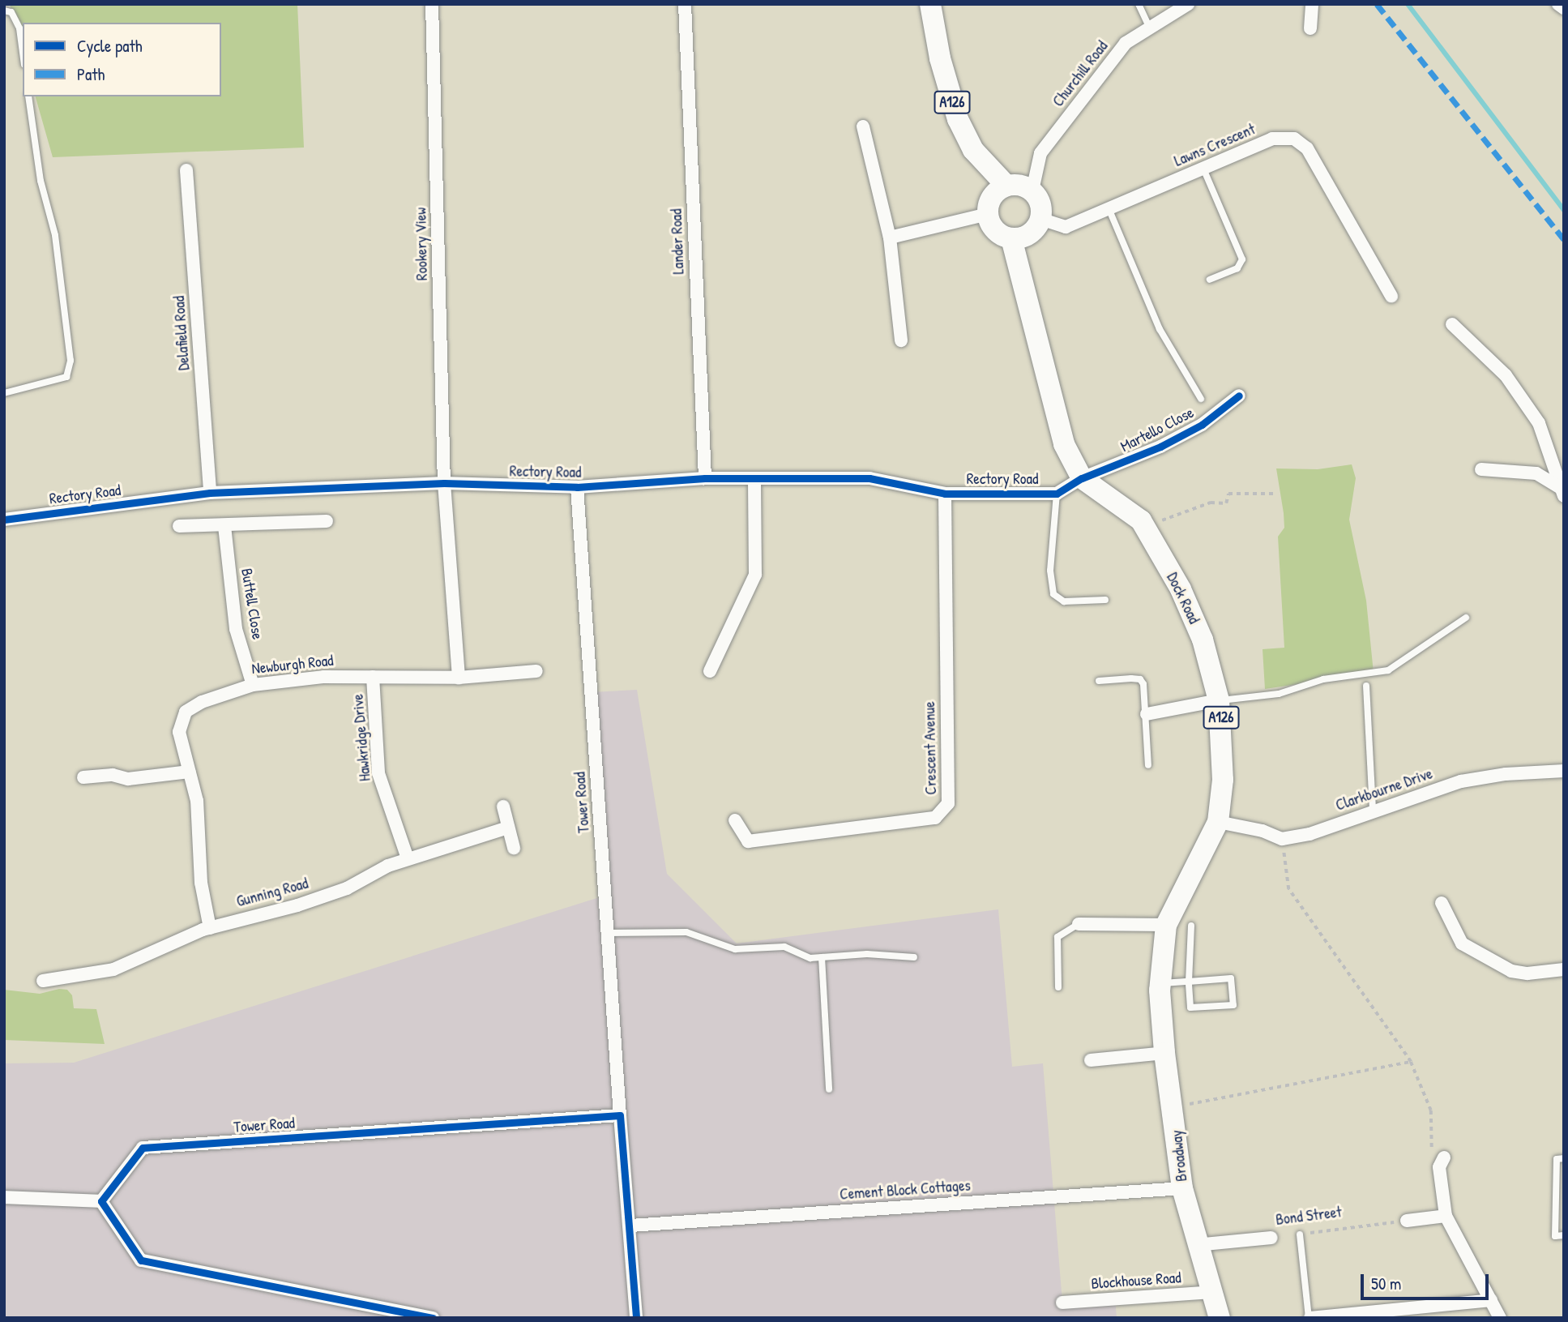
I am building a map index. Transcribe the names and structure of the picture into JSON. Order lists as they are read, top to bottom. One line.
{"streets":{"main road":["A126","Dock Road","Broadway"],"street":["Churchill Road","Lawns Crescent","Lander Road","Rookery View","Delafield Road","Martello Close","Rectory Road","Buttell Close","Newburgh Road","Hawkridge Drive","Crescent Avenue","Clarkbourne Drive","Tower Road","Gunning Road","Cement Block Cottages","Bond Street","Blockhouse Road"]},"crossings":[["Churchill Road","A126"],["Churchill Road","Lawns Crescent"],["Churchill Road","Dock Road"],["A126","Lawns Crescent"],["A126","Dock Road"],["Lawns Crescent","Dock Road"],["Lander Road","Rectory Road"],["Rookery View","Rectory Road"],["Delafield Road","Rectory Road"],["Martello Close","Rectory Road"],["Martello Close","Dock Road"],["Rectory Road","Dock Road"],["Rectory Road","Crescent Avenue"],["Rectory Road","Tower Road"],["Dock Road","Broadway"],["Buttell Close","Newburgh Road"],["Newburgh Road","Hawkridge Drive"],["Newburgh Road","Gunning Road"],["Hawkridge Drive","Gunning Road"],["Tower Road","Cement Block Cottages"],["Broadway","Cement Block Cottages"],["Broadway","Bond Street"],["Broadway","Blockhouse Road"]],"legend":["Cycle path","Path"],"scale_bar":"50 m"}
